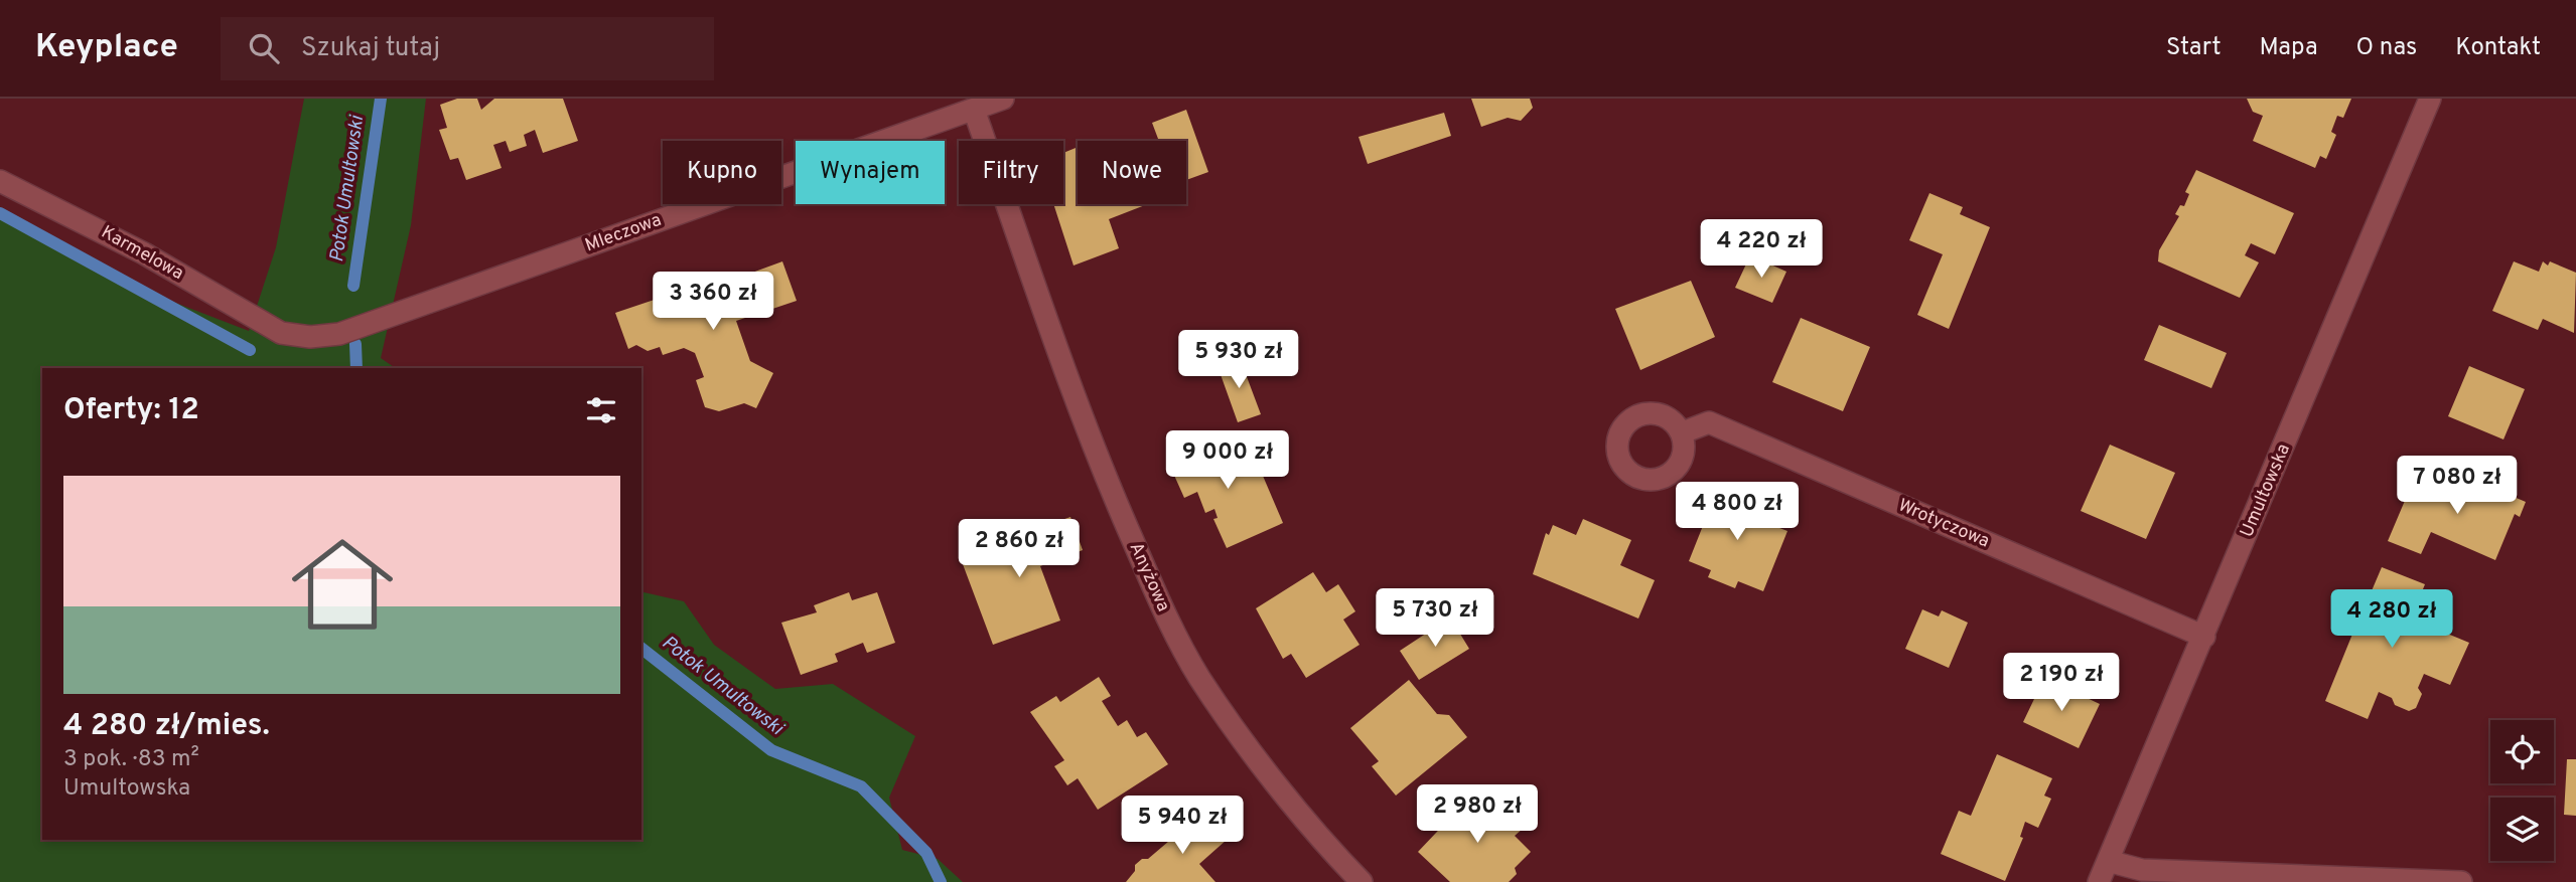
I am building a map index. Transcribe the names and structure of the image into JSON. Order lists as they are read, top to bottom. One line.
{"streets":{"street":["Mleczowa","Karmelowa","Umultowska","Wrotyczowa","Anyżowa"]},"crossings":[["Mleczowa","Karmelowa"],["Mleczowa","Anyżowa"],["Umultowska","Wrotyczowa"]],"water":["Potok Umultowski"],"page":{"header":"Keyplace","search":"Szukaj tutaj","nav":["Start","Mapa","O nas","Kontakt"],"chip":["Kupno","Wynajem","Filtry","Nowe"],"price":["4 220 zł","3 360 zł","5 930 zł","9 000 zł","7 080 zł","4 800 zł","2 860 zł","5 730 zł","4 280 zł","2 190 zł","2 980 zł","5 940 zł"],"heading":"Oferty: 12","list":[{"name":"4 280 zł/mies.","note":"3 pok. · 83 m² · Umultowska"}]}}
